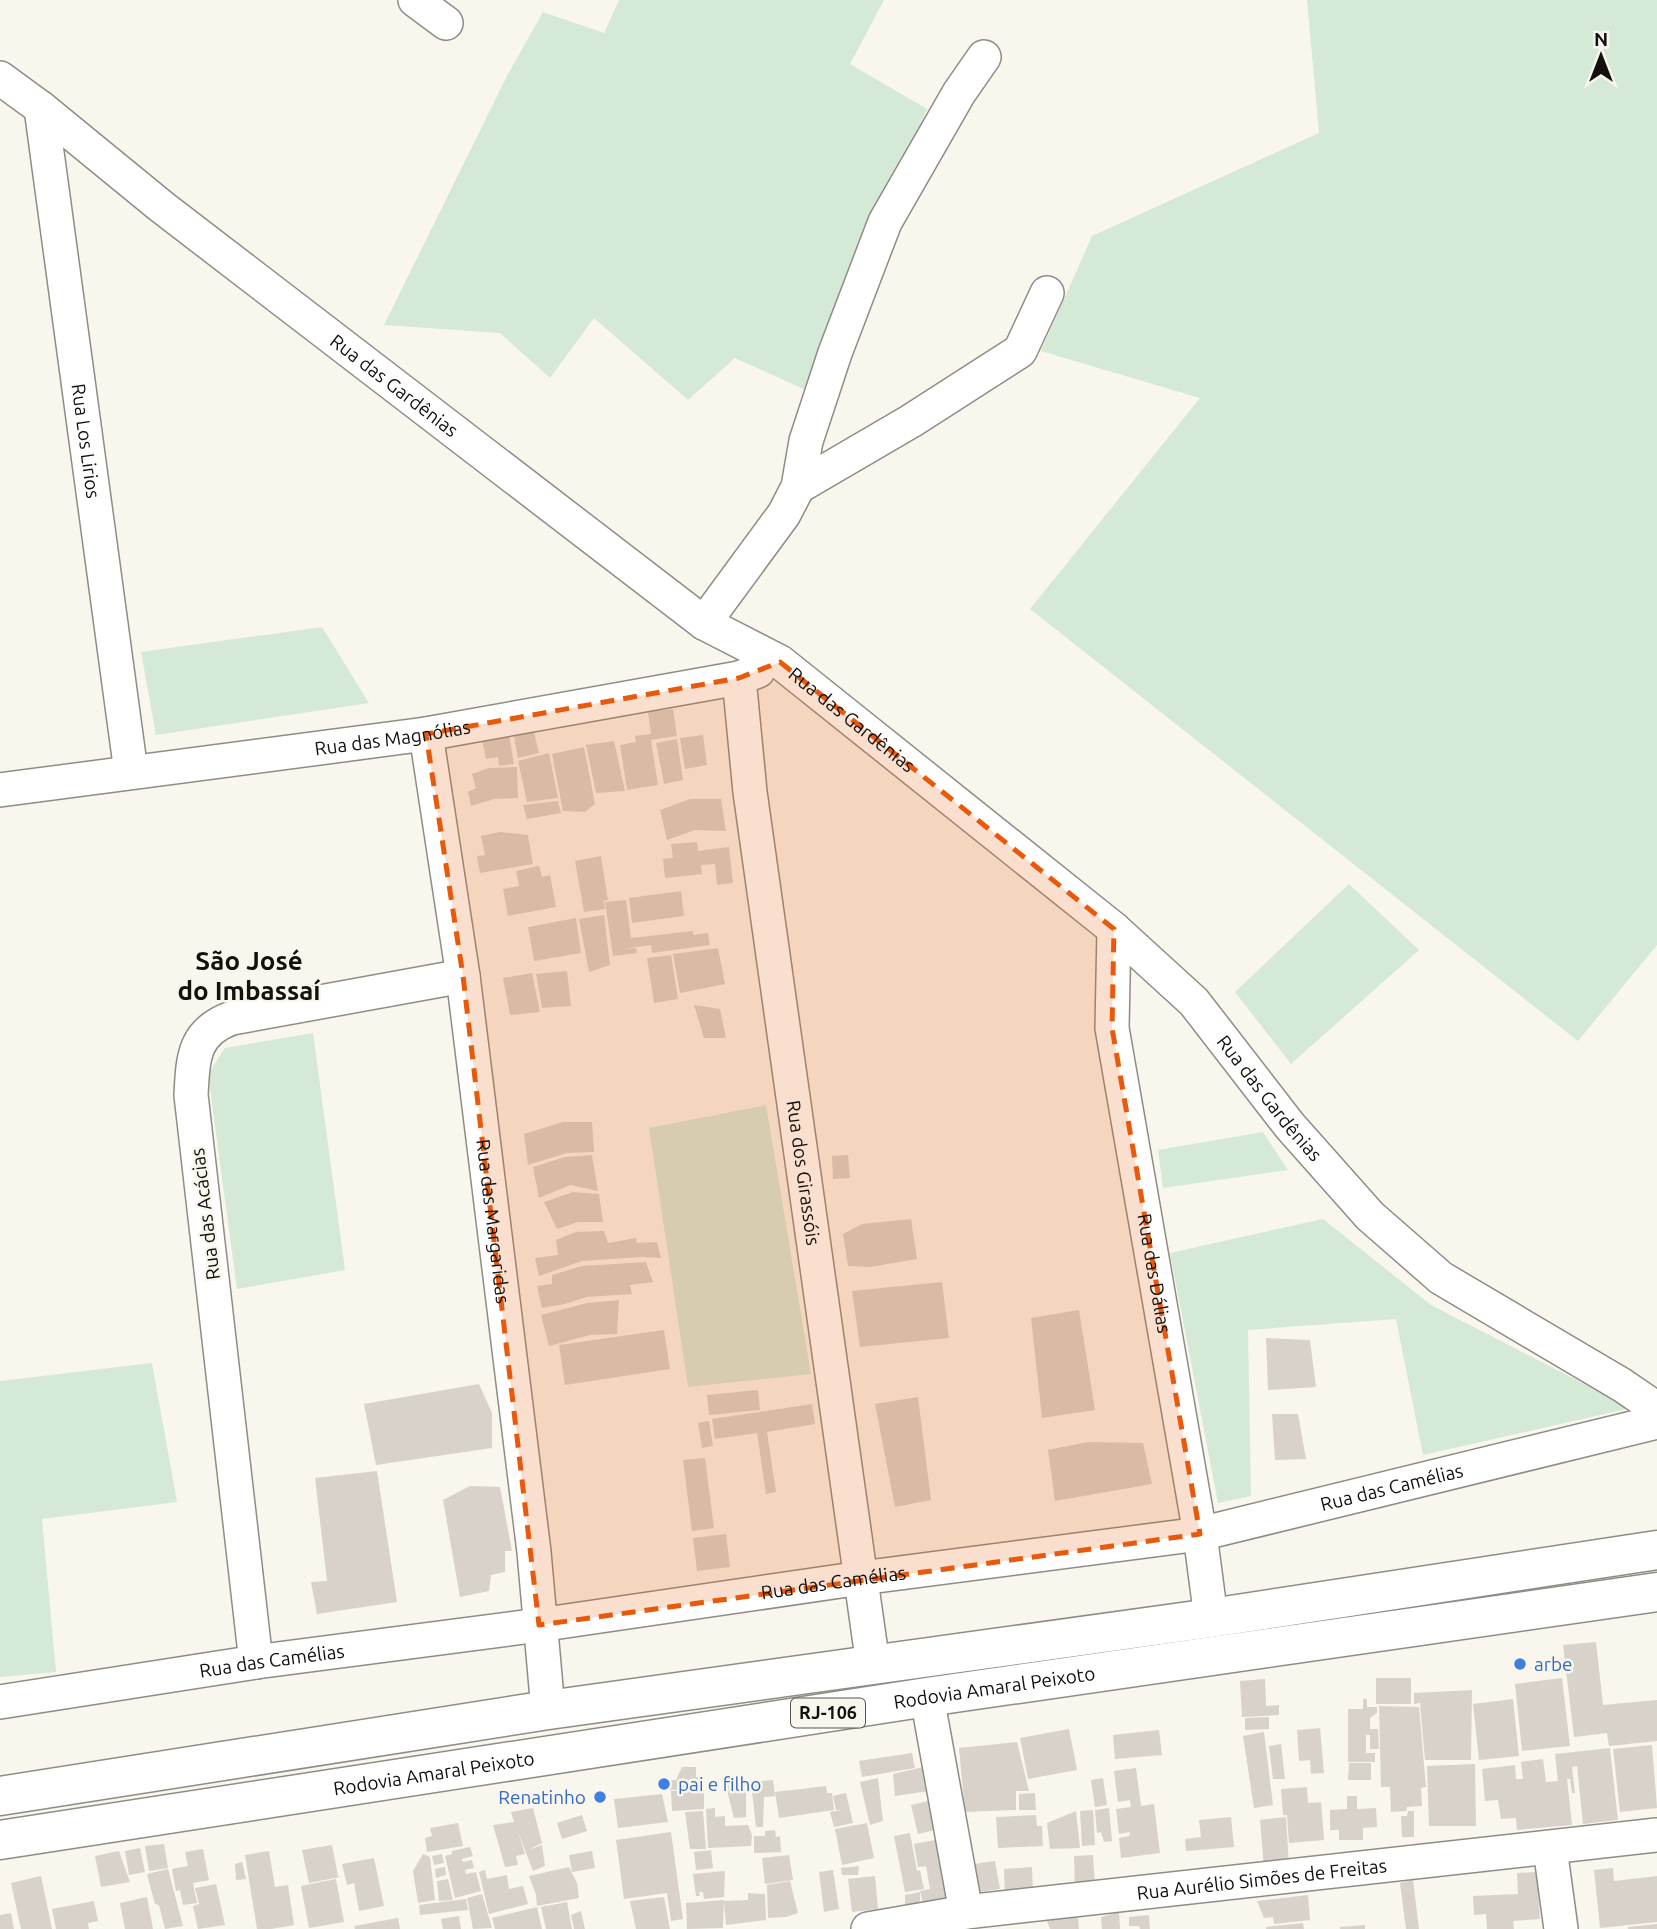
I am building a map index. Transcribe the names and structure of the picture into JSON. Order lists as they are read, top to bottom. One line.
{"streets":{"highway":["Rodovia Amaral Peixoto","RJ-106"],"street":["Rua das Gardênias","Rua Los Lirios","Rua das Magnólias","Rua dos Girassóis","Rua das Acácias","Rua das Margaridas","Rua das Dálias","Rua das Camélias","Rua Aurélio Simões de Freitas"]},"crossings":[["Rua das Gardênias","Rua Los Lirios"],["Rua das Gardênias","Rua das Magnólias"],["Rua das Gardênias","Rua das Dálias"],["Rua Los Lirios","Rua das Magnólias"],["Rua das Magnólias","Rua dos Girassóis"],["Rua das Magnólias","Rua das Margaridas"],["Rua dos Girassóis","Rua das Camélias"],["Rua dos Girassóis","Rodovia Amaral Peixoto"],["Rua das Acácias","Rua das Margaridas"],["Rua das Acácias","Rua das Camélias"],["Rua das Margaridas","Rua das Camélias"],["Rua das Margaridas","Rodovia Amaral Peixoto"],["Rua das Dálias","Rua das Camélias"],["Rua das Dálias","Rodovia Amaral Peixoto"]],"districts":["São José do Imbassaí"],"places":["arbe","pai e filho","Renatinho"],"north":"top"}
